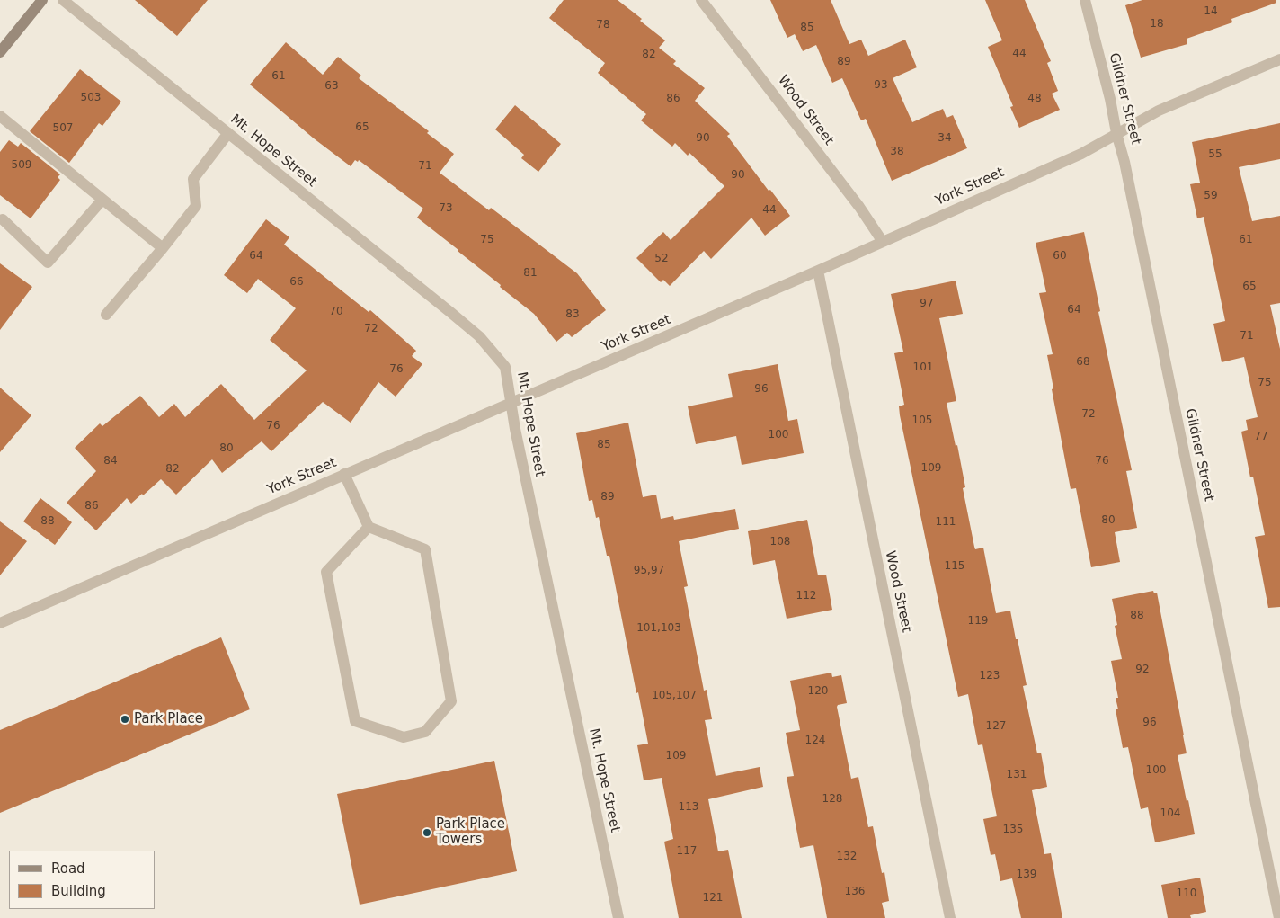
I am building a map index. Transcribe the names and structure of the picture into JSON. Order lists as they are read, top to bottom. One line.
{"streets":{"street":["Gildner Street","Wood Street","Mt. Hope Street","York Street"]},"crossings":[["Gildner Street","York Street"],["Wood Street","York Street"],["Mt. Hope Street","York Street"]],"places":["Park Place","Park Place Towers"],"house_numbers":["14","18","78","85","44","82","89","61","93","63","503","86","48","65","507","90","34","38","55","509","71","90","59","73","44","75","61","64","60","52","81","66","65","97","64","70","83","72","71","68","101","76","75","96","72","105","76","100","77","85","80","84","76","109","82","89","86","80","88","111","108","115","95,97","112","88","119","101,103","92","123","120","105,107","96","127","124","109","100","131","128","113","104","135","117","132","139","136","110","121"],"legend":["Road","Building"]}
